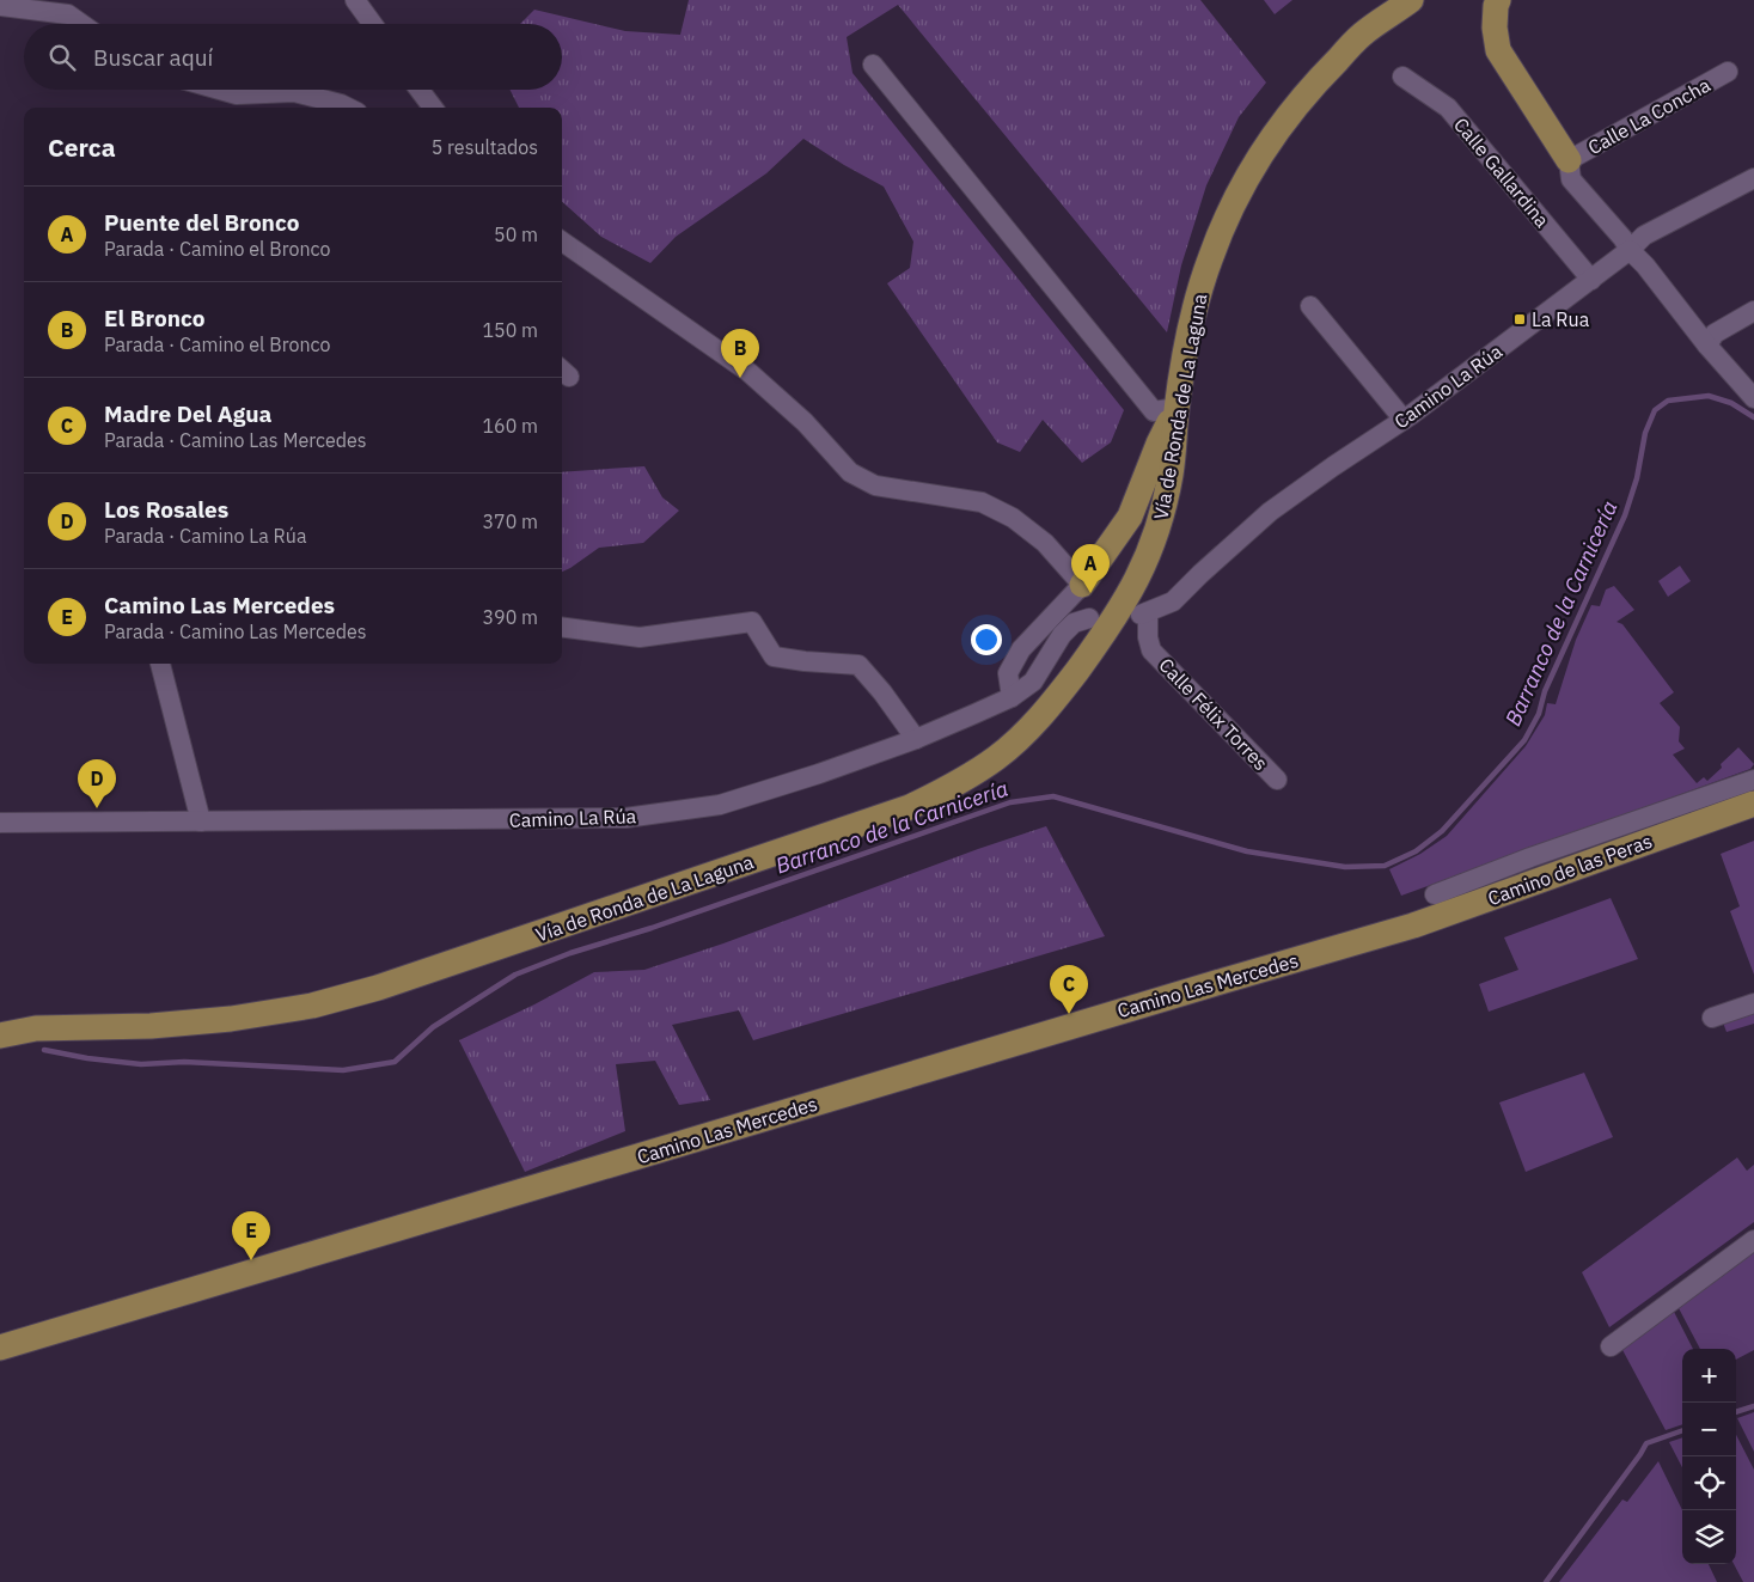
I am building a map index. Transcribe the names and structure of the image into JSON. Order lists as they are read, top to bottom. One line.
{"streets":{"main road":["Vía de Ronda de La Laguna","Camino de las Peras","Camino Las Mercedes"],"street":["Calle La Concha","Calle Gallardina","Camino La Rúa","Calle Félix Torres"]},"crossings":[["Calle Gallardina","Camino La Rúa"],["Camino La Rúa","Calle Félix Torres"],["Camino de las Peras","Camino Las Mercedes"]],"water":["Barranco de la Carnicería"],"places":{"transit":["La Rua"]},"page":{"search":"Buscar aquí","heading":["Cerca","5 resultados"],"list":[{"mark":"A","name":"Puente del Bronco","note":"Parada · Camino el Bronco","value":"50 m"},{"mark":"B","name":"El Bronco","note":"Parada · Camino el Bronco","value":"150 m"},{"mark":"C","name":"Madre Del Agua","note":"Parada · Camino Las Mercedes","value":"160 m"},{"mark":"D","name":"Los Rosales","note":"Parada · Camino La Rúa","value":"370 m"},{"mark":"E","name":"Camino Las Mercedes","note":"Parada · Camino Las Mercedes","value":"390 m"}],"pins":["B","A","D","C","E"],"map_buttons":["+","−"]}}
